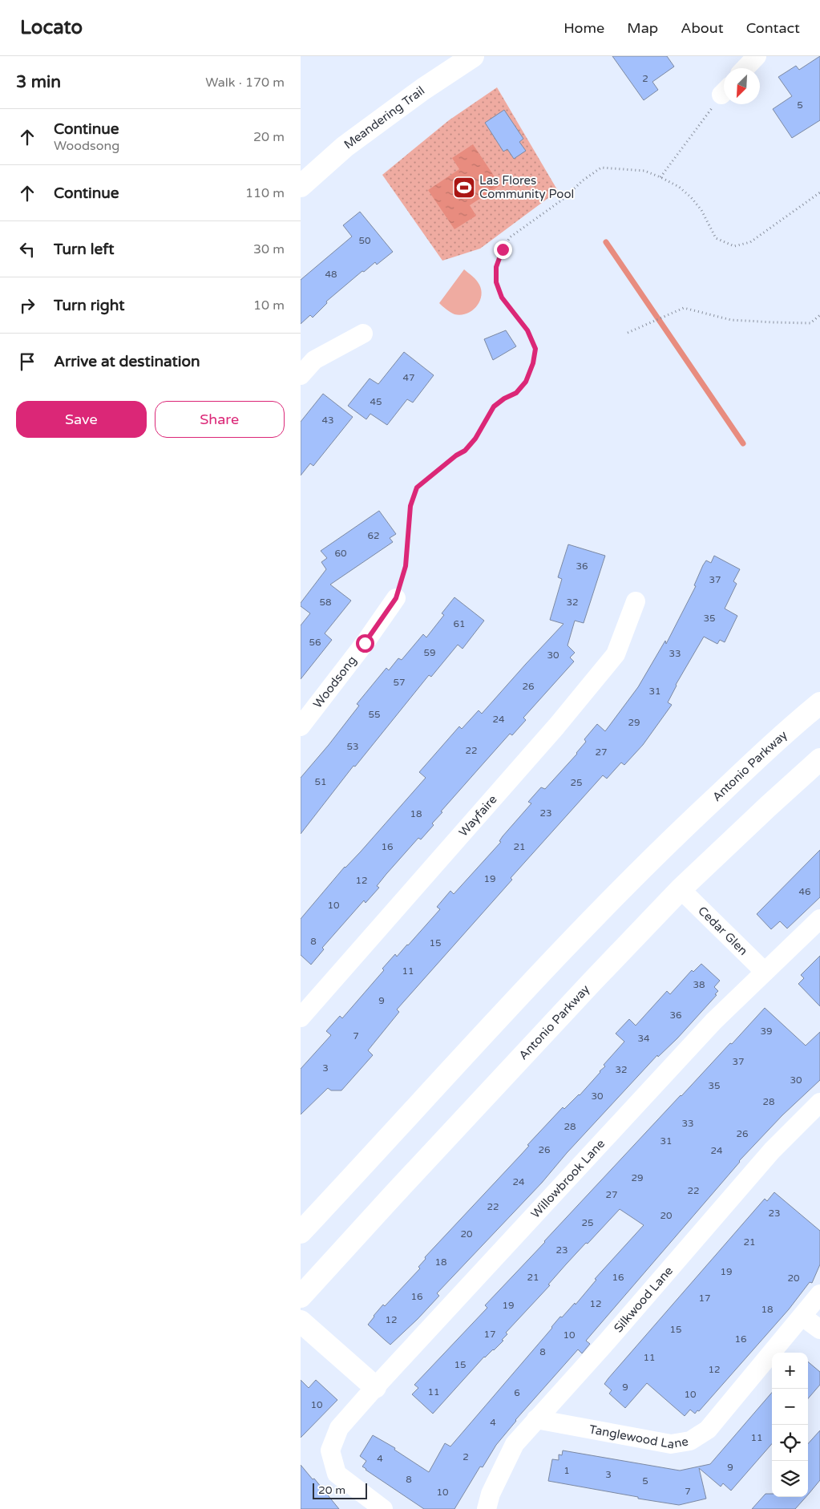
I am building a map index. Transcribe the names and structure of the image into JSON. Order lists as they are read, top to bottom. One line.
{"streets":{"main road":["Meandering Trail","Antonio Parkway"],"street":["Woodsong","Wayfaire","Cedar Glen","Willowbrook Lane","Silkwood Lane","Tanglewood Lane"]},"crossings":[["Antonio Parkway","Cedar Glen"],["Cedar Glen","Willowbrook Lane"],["Silkwood Lane","Tanglewood Lane"]],"places":{"sports":["Las Flores Community Pool"]},"house_numbers":["2","5","50","48","47","45","43","62","60","36","37","58","32","35","61","56","59","33","30","57","26","31","55","24","29","53","22","27","51","25","23","18","16","21","19","12","46","10","8","15","11","38","9","36","39","7","34","37","3","32","30","35","30","28","33","28","26","31","26","24","29","24","22","27","22","23","20","25","20","21","23","18","19","21","16","20","16","17","12","19","18","12","15","17","10","16","8","11","15","12","9","11","6","10","10","4","11","2","4","9","1","3","8","5","7","10"],"scale_bar":"20 m","north":"bottom left","page":{"header":"Locato","nav":["Home","Map","About","Contact"],"heading":["3 min","Walk · 170 m"],"list":[["Continue","Woodsong","20 m"],["Continue","110 m"],["Turn left","30 m"],["Turn right","10 m"],"Arrive at destination"],"buttons":["Save","Share"],"map_buttons":["+","−"],"scale":"20 m"}}
